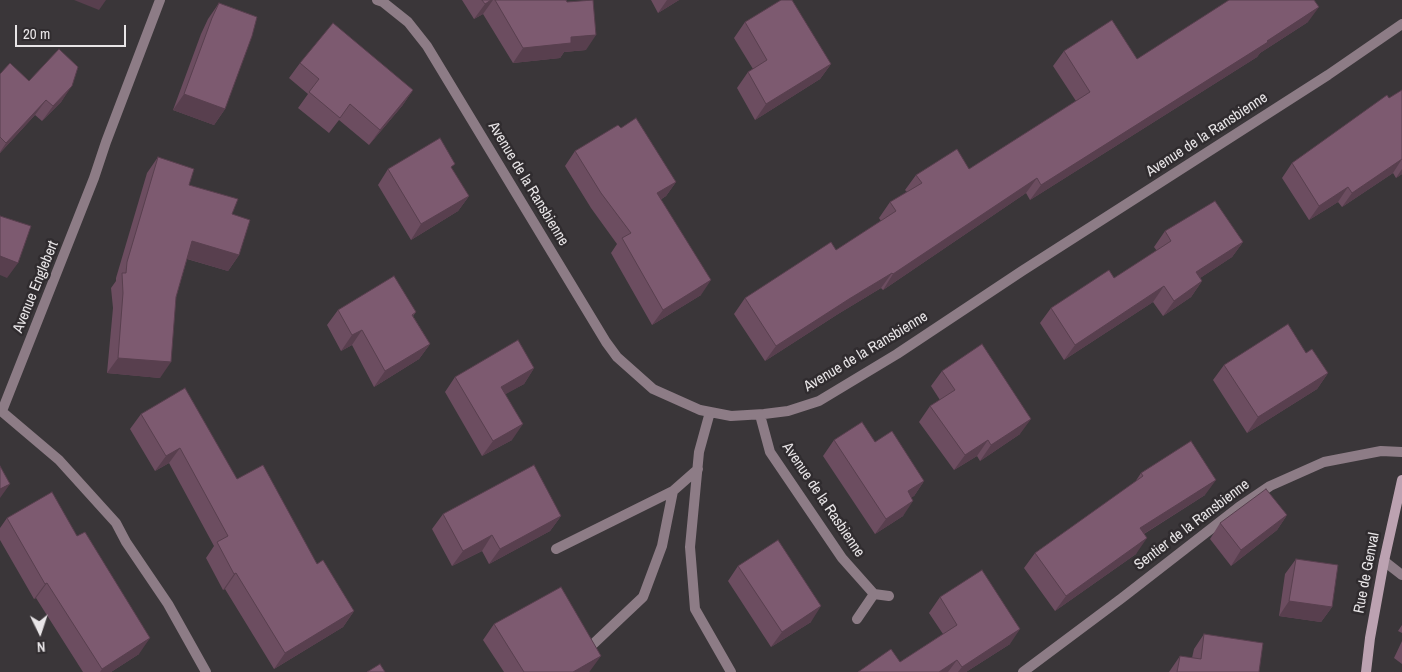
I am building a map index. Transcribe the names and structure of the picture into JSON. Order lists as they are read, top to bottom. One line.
{"streets":{"street":["Avenue de la Ransbienne","Avenue Englebert","Avenue de la Rasbienne","Sentier de la Ransbienne","Rue de Genval"]},"crossings":[["Avenue de la Ransbienne","Avenue de la Rasbienne"]],"scale_bar":"20 m","north":"bottom"}
